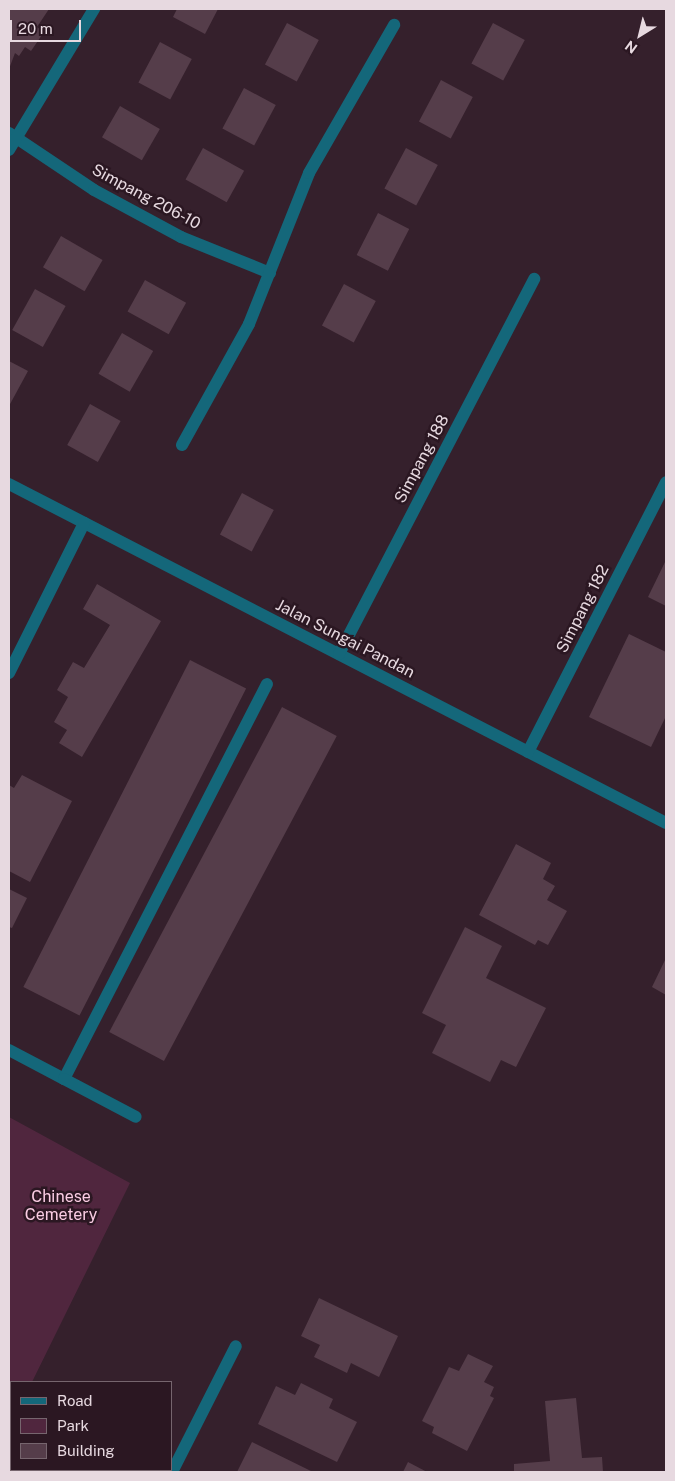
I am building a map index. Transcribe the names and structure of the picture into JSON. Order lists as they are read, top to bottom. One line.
{"streets":{"street":["Simpang 206-10","Simpang 188","Simpang 182","Jalan Sungai Pandan"]},"crossings":[["Simpang 188","Jalan Sungai Pandan"],["Simpang 182","Jalan Sungai Pandan"]],"parks":["Chinese Cemetery"],"legend":["Road","Park","Building"],"scale_bar":"20 m","north":"bottom left"}
